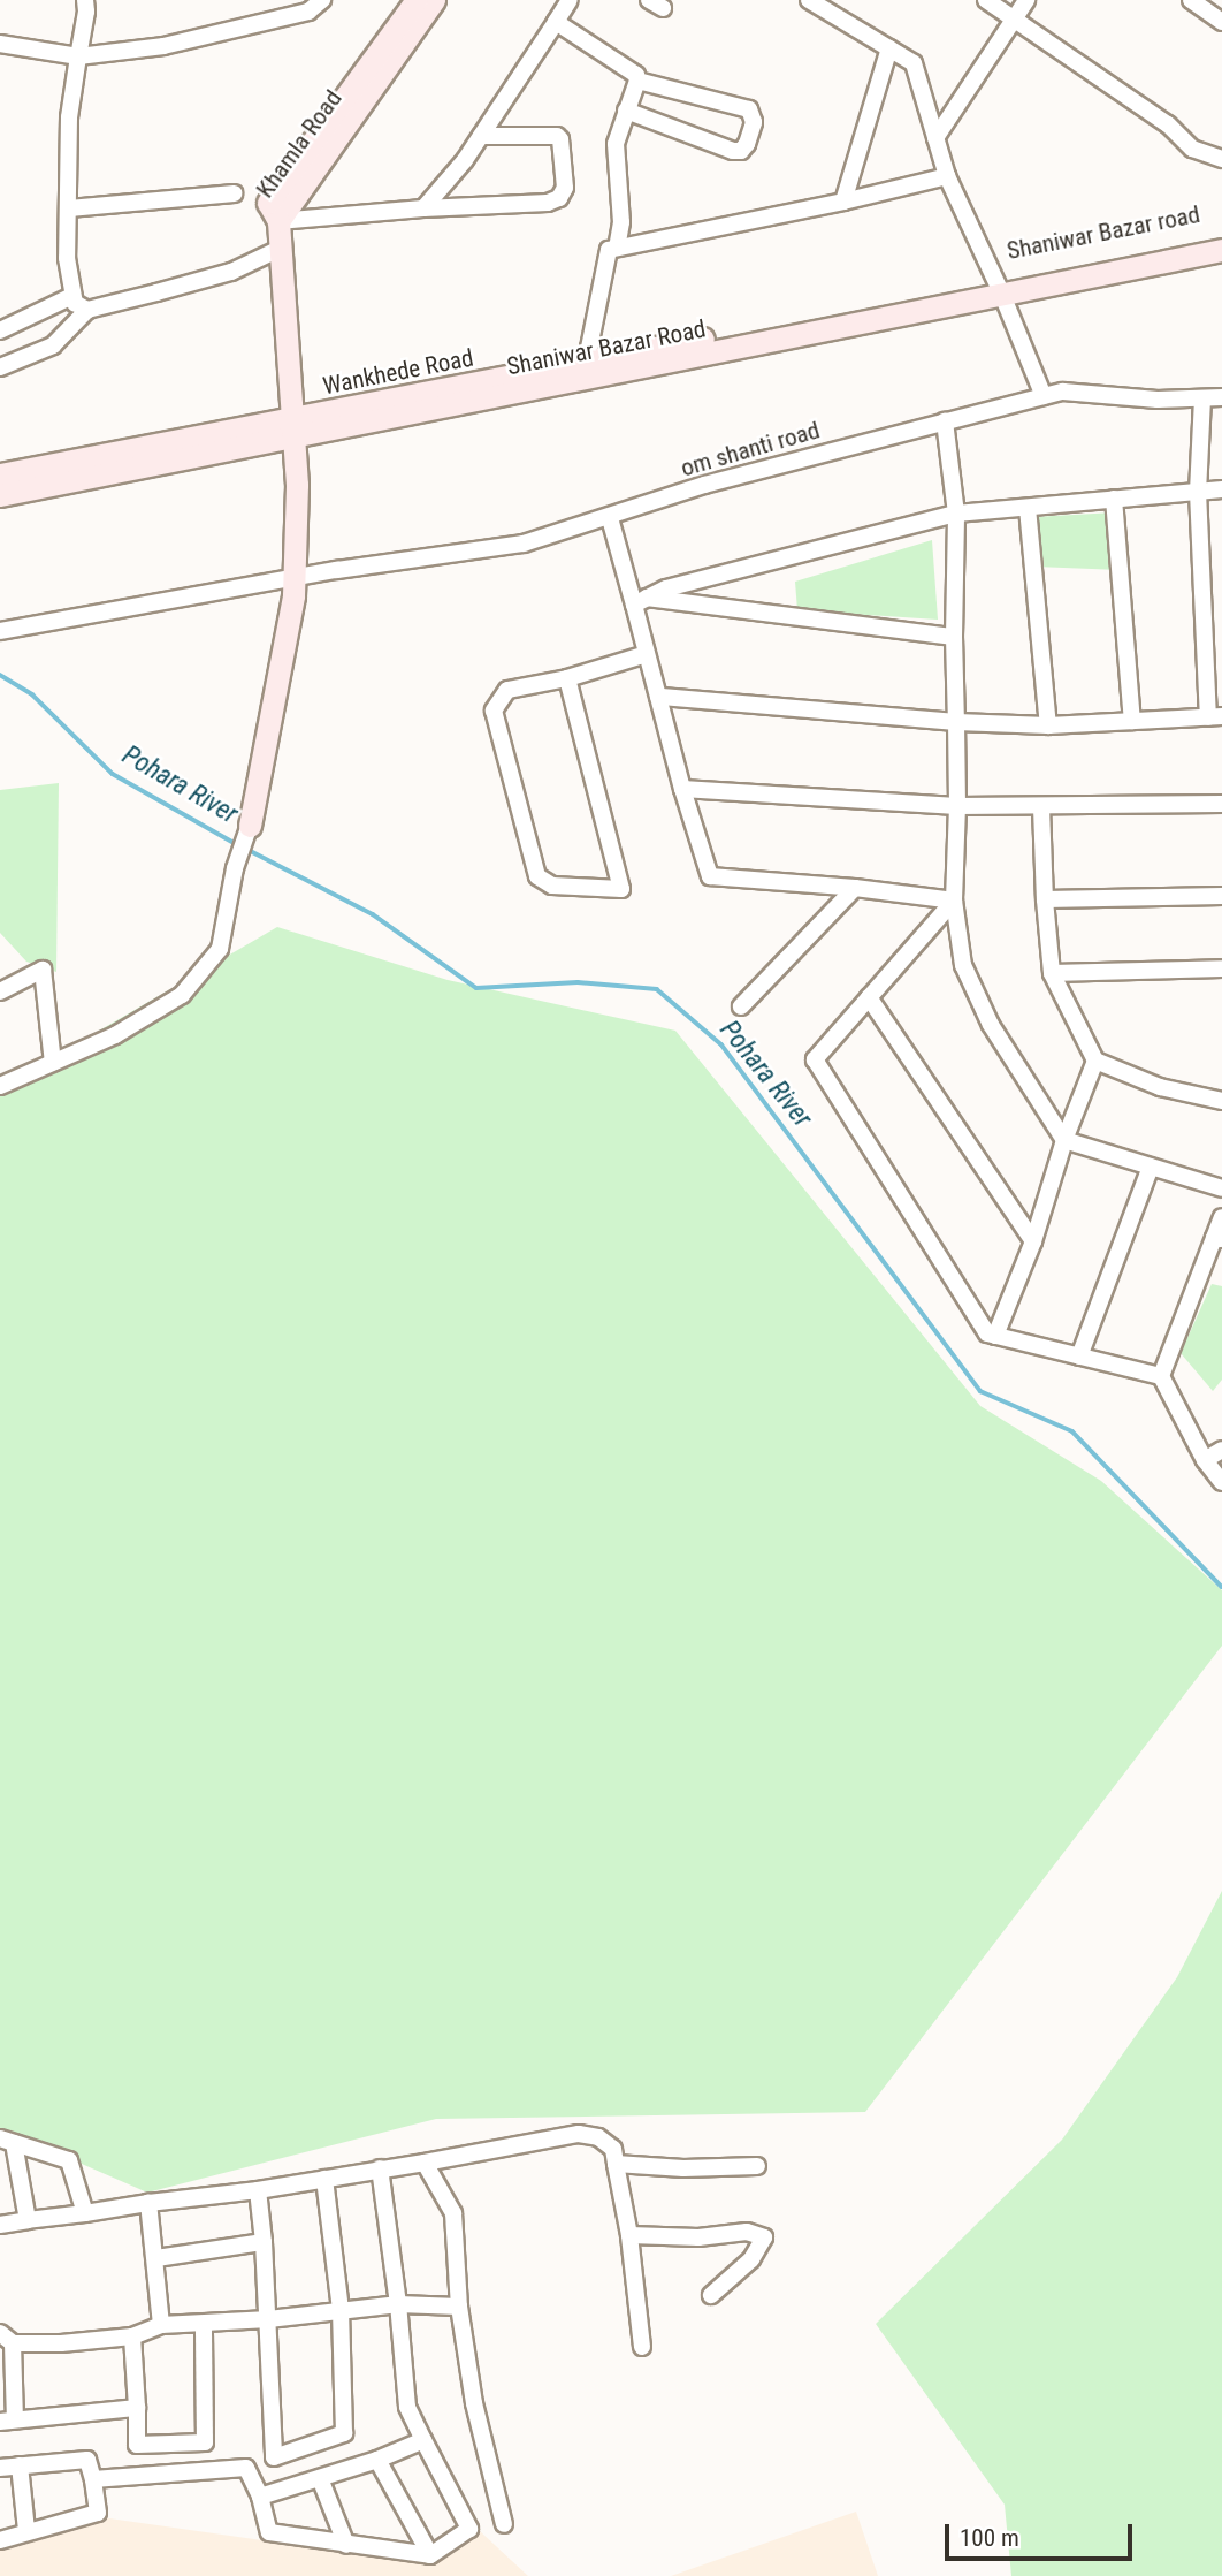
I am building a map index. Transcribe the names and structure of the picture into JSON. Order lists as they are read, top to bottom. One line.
{"streets":{"main road":["Khamla Road","Shaniwar Bazar road","Shaniwar Bazar Road","Wankhede Road"],"street":["om shanti road"]},"crossings":[["Shaniwar Bazar road","Shaniwar Bazar Road"],["Shaniwar Bazar road","Wankhede Road"],["Shaniwar Bazar Road","Wankhede Road"]],"water":["Pohara River"],"scale_bar":"100 m"}
